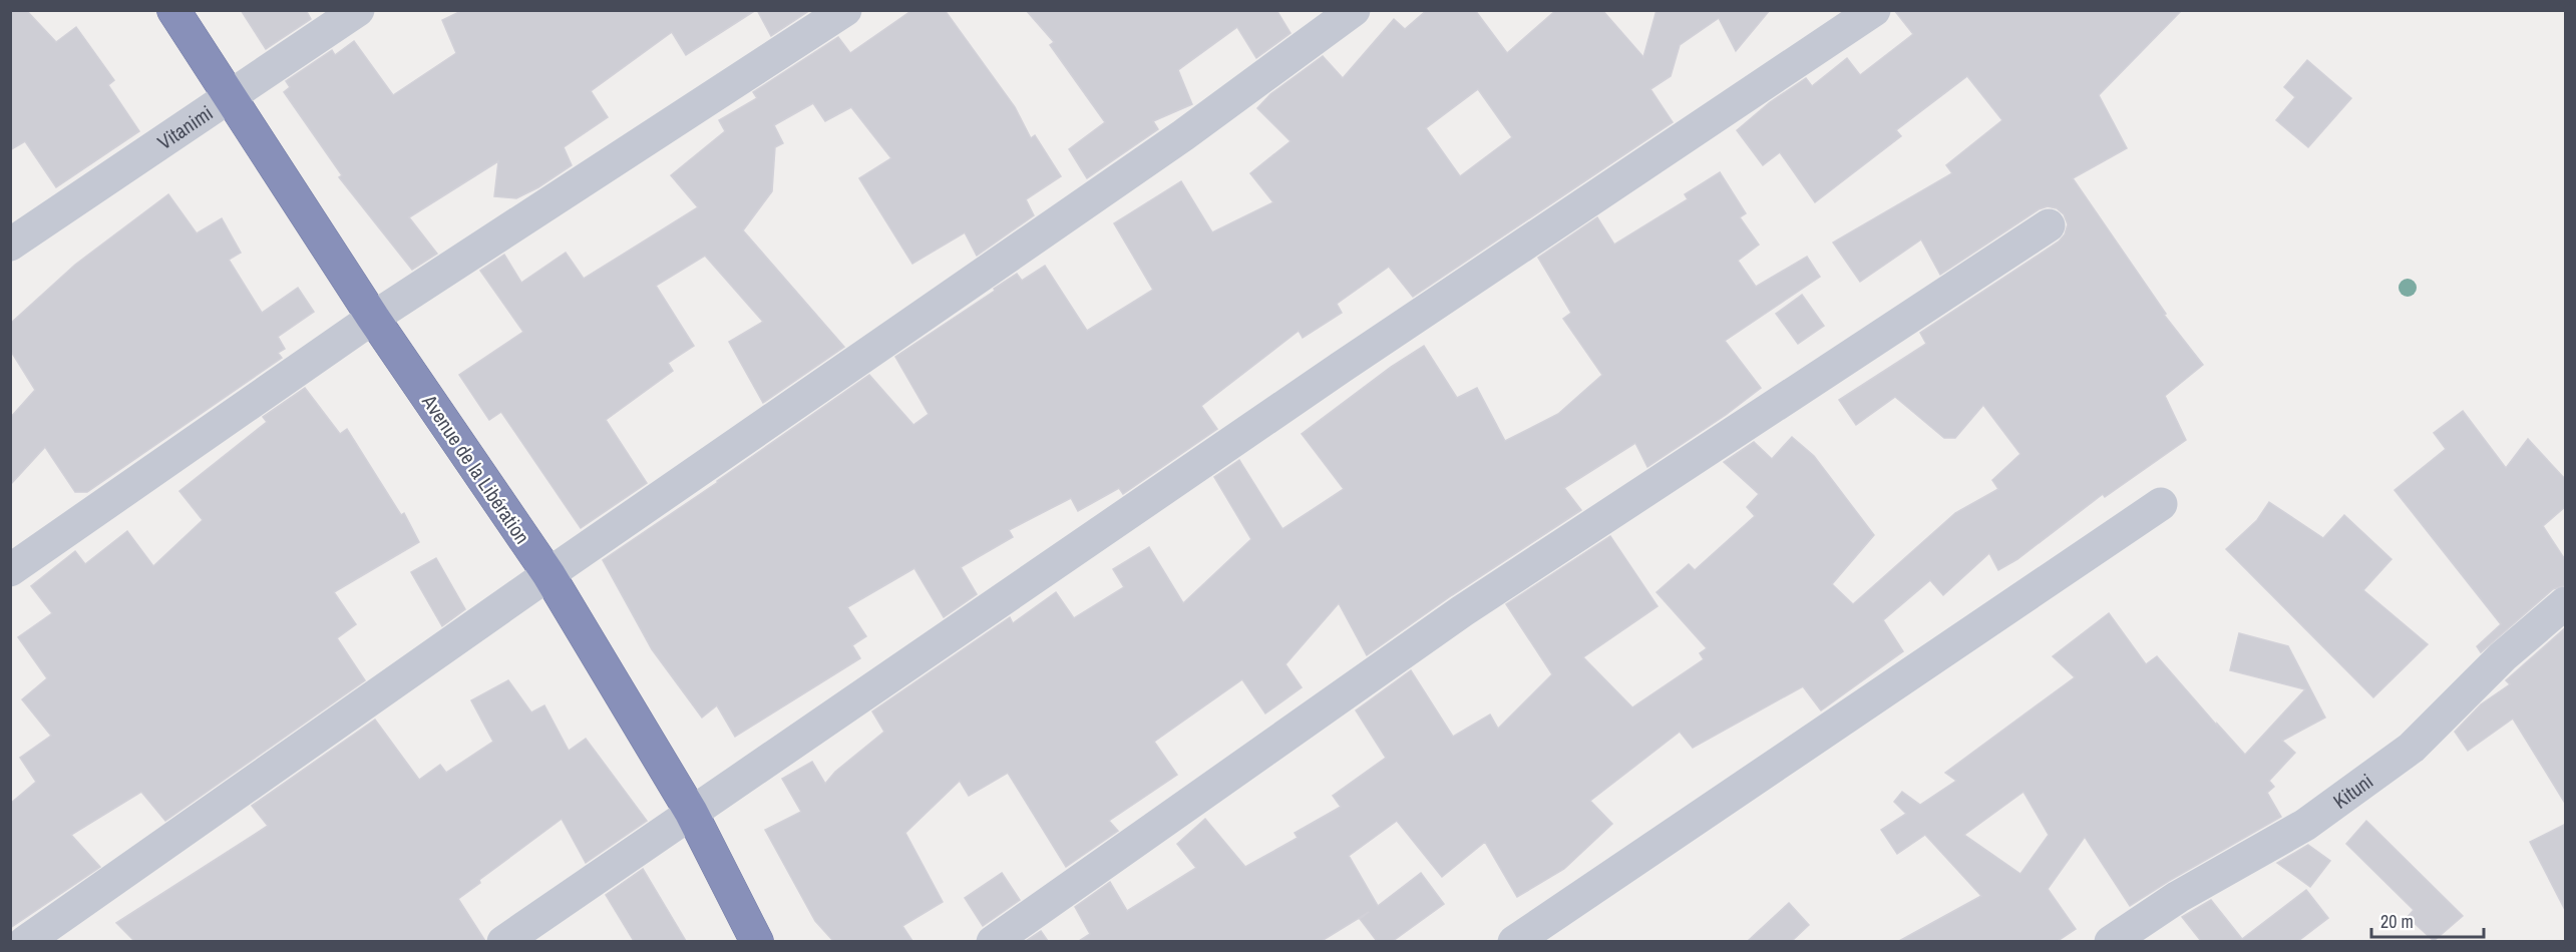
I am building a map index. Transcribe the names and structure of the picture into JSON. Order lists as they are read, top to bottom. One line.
{"streets":{"highway":["Avenue de la Libération"],"street":["Vitanimi","Kituni"]},"crossings":[["Vitanimi","Avenue de la Libération"]],"scale_bar":"20 m"}
